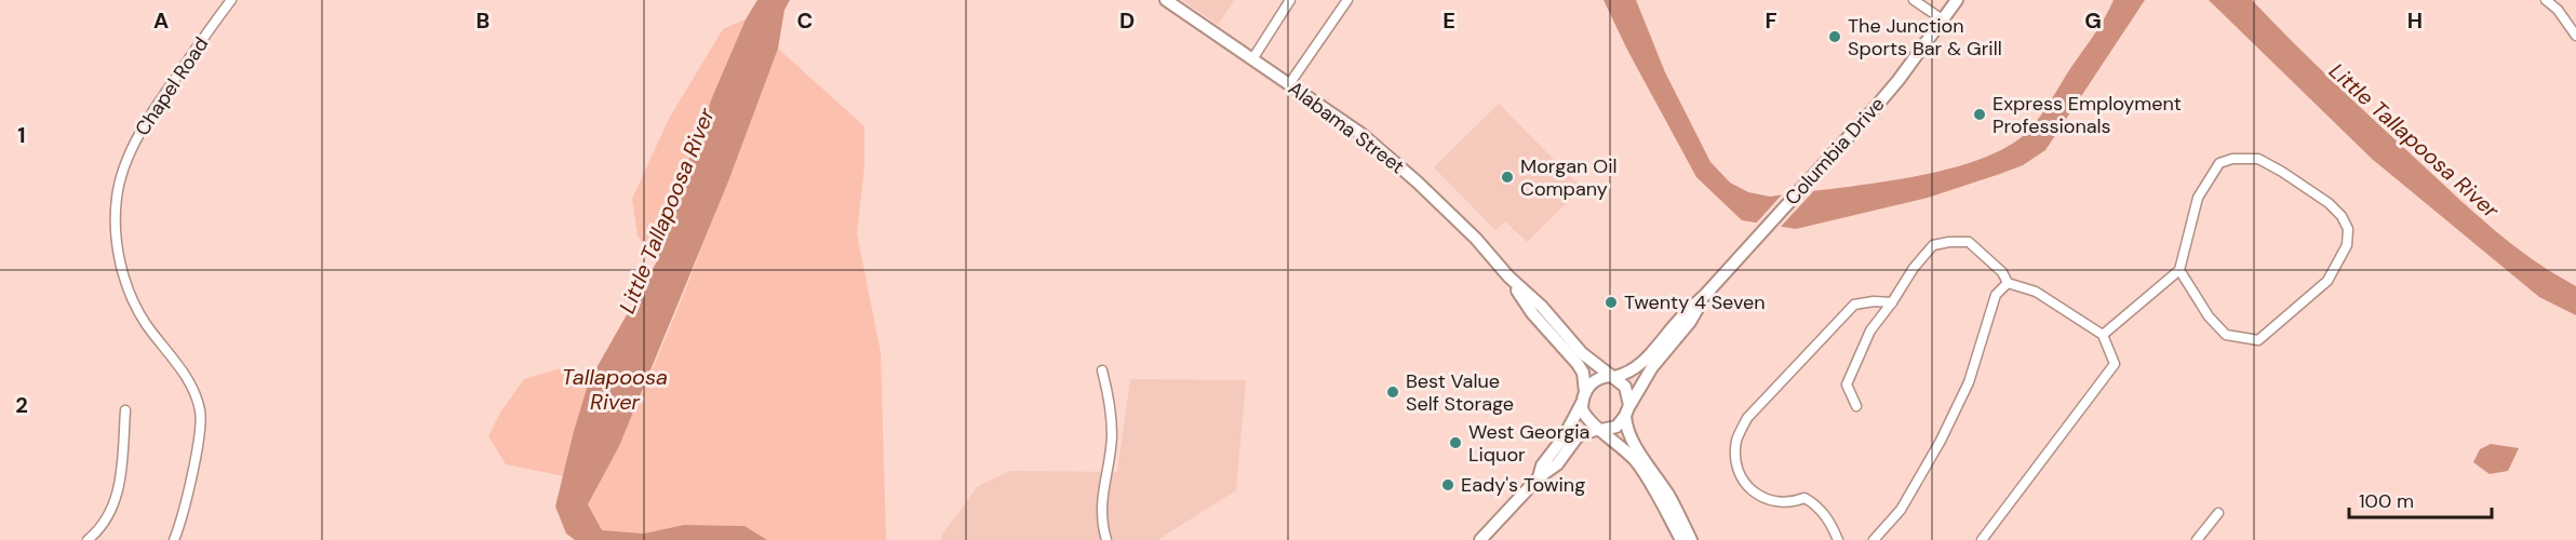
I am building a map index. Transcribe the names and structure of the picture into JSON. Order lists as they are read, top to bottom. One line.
{"streets":{"main road":["Alabama Street","Columbia Drive"],"street":["Chapel Road"]},"crossings":[["Alabama Street","Columbia Drive"]],"water":["Little Tallapoosa River","Tallapoosa River"],"places":["The Junction Sports Bar & Grill","Express Employment Professionals","Morgan Oil Company","Twenty 4 Seven","Best Value Self Storage","West Georgia Liquor","Eady's Towing"],"scale_bar":"100 m","grid":{"columns":["A","B","C","D","E","F","G","H"],"rows":["1","2"]}}
